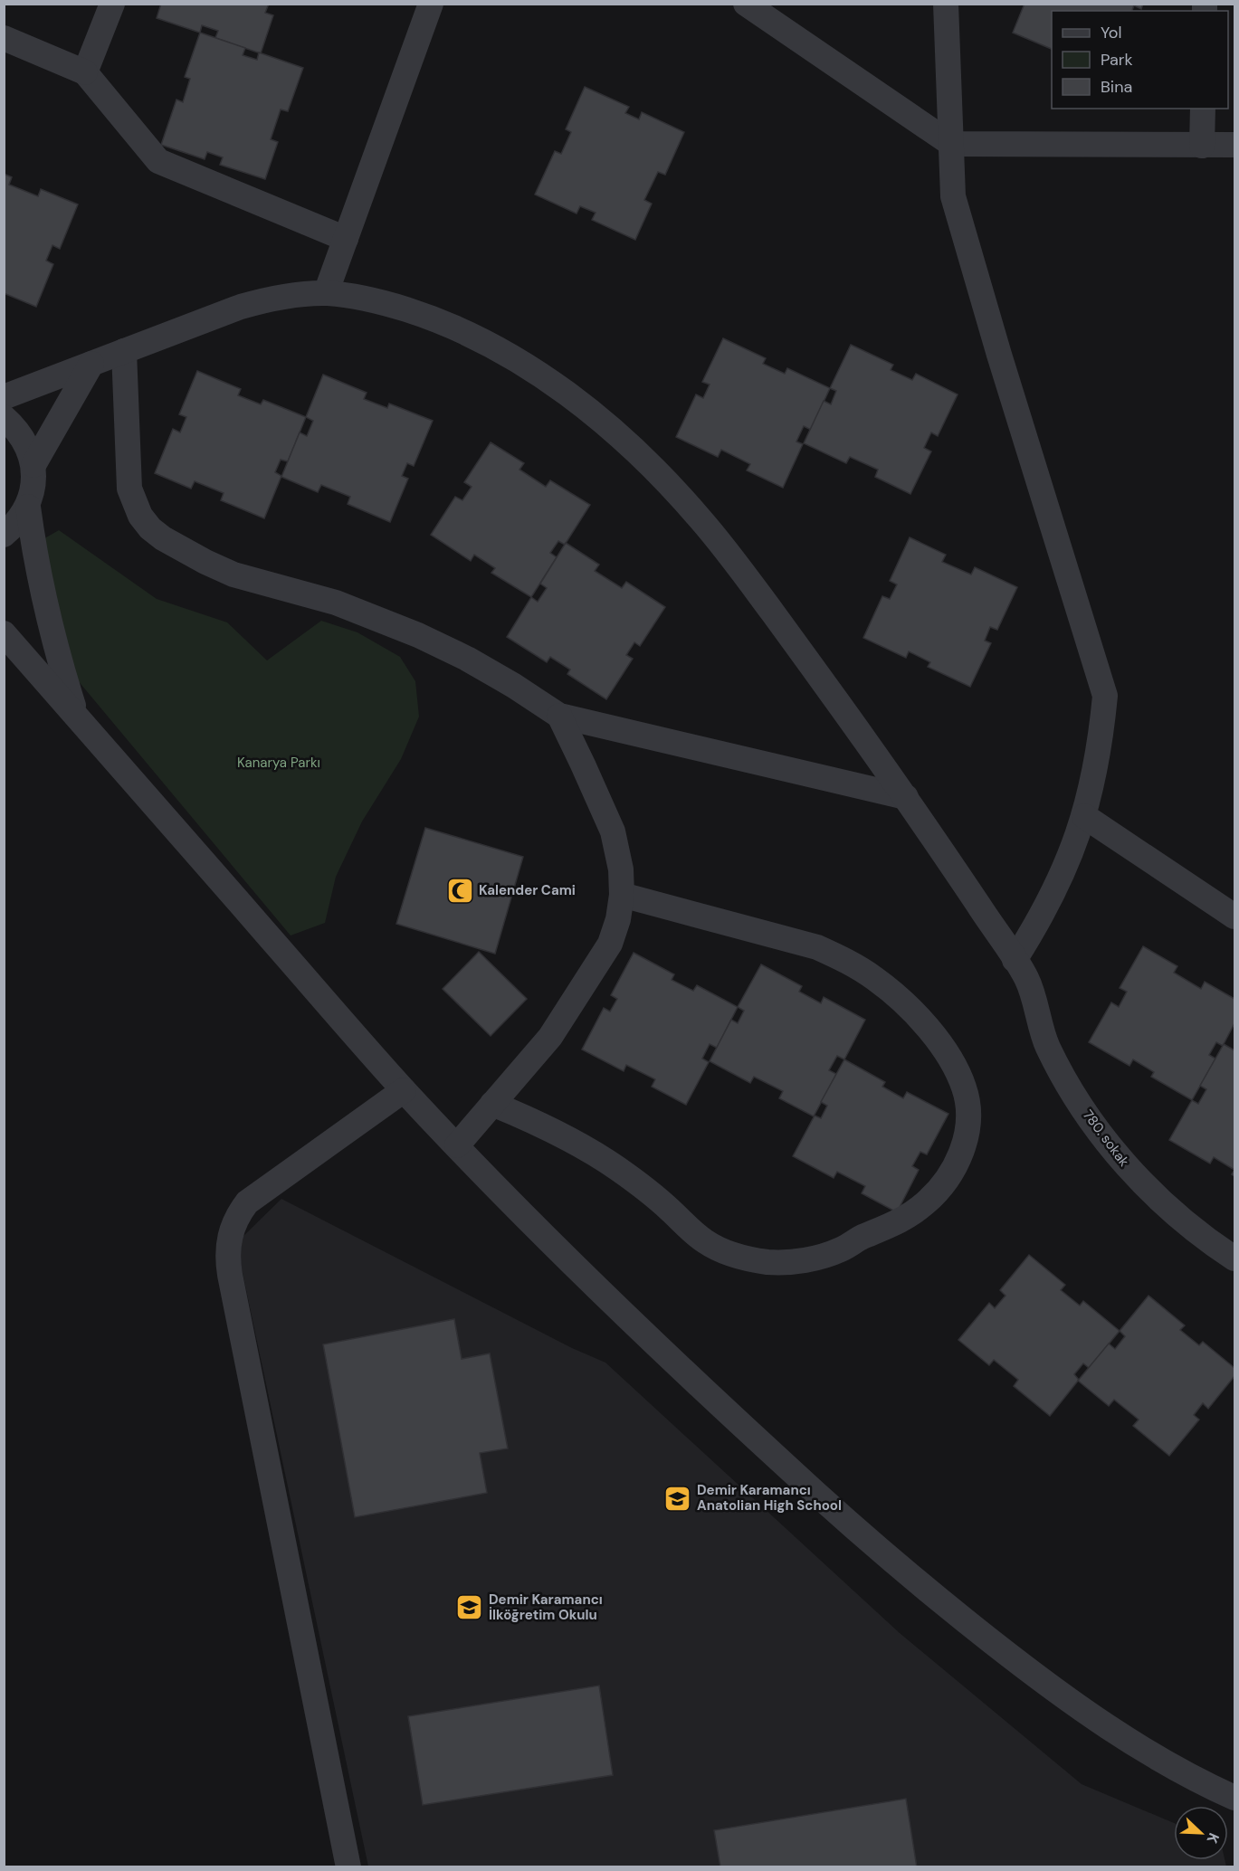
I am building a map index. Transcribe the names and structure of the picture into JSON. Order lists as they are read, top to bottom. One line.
{"streets":{"street":["780. sokak"]},"parks":["Kanarya Parkı"],"places":{"mosque":["Kalender Cami"],"school or university":["Demir Karamancı Anatolian High School","Demir Karamancı İlköğretim Okulu"]},"legend":["Yol","Park","Bina"],"north":"bottom right"}
